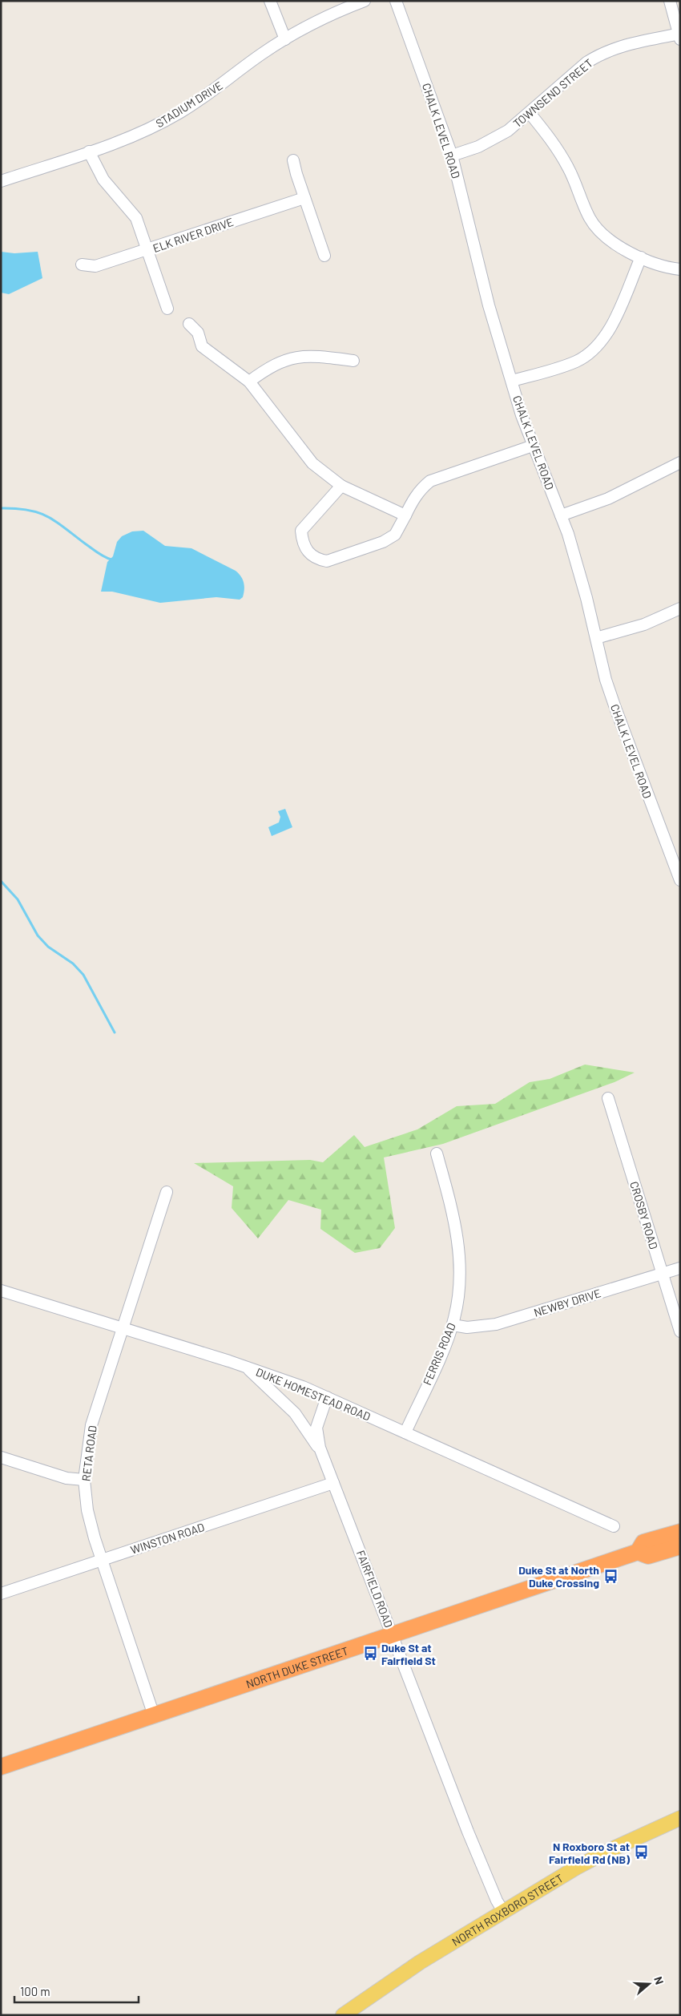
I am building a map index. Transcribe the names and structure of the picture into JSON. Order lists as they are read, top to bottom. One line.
{"streets":{"highway":["NORTH DUKE STREET"],"main road":["NORTH ROXBORO STREET"],"street":["TOWNSEND STREET","STADIUM DRIVE","CHALK LEVEL ROAD","ELK RIVER DRIVE","CROSBY ROAD","NEWBY DRIVE","FERRIS ROAD","DUKE HOMESTEAD ROAD","RETA ROAD","WINSTON ROAD","FAIRFIELD ROAD"]},"crossings":[["TOWNSEND STREET","CHALK LEVEL ROAD"],["CROSBY ROAD","NEWBY DRIVE"],["NEWBY DRIVE","FERRIS ROAD"],["FERRIS ROAD","DUKE HOMESTEAD ROAD"],["DUKE HOMESTEAD ROAD","RETA ROAD"],["DUKE HOMESTEAD ROAD","FAIRFIELD ROAD"],["RETA ROAD","WINSTON ROAD"],["RETA ROAD","NORTH DUKE STREET"],["WINSTON ROAD","FAIRFIELD ROAD"],["FAIRFIELD ROAD","NORTH DUKE STREET"],["FAIRFIELD ROAD","NORTH ROXBORO STREET"]],"places":{"bus stop":["Duke St at North Duke Crossing","Duke St at Fairfield St","N Roxboro St at Fairfield Rd (NB)"]},"scale_bar":"100 m","north":"right"}
